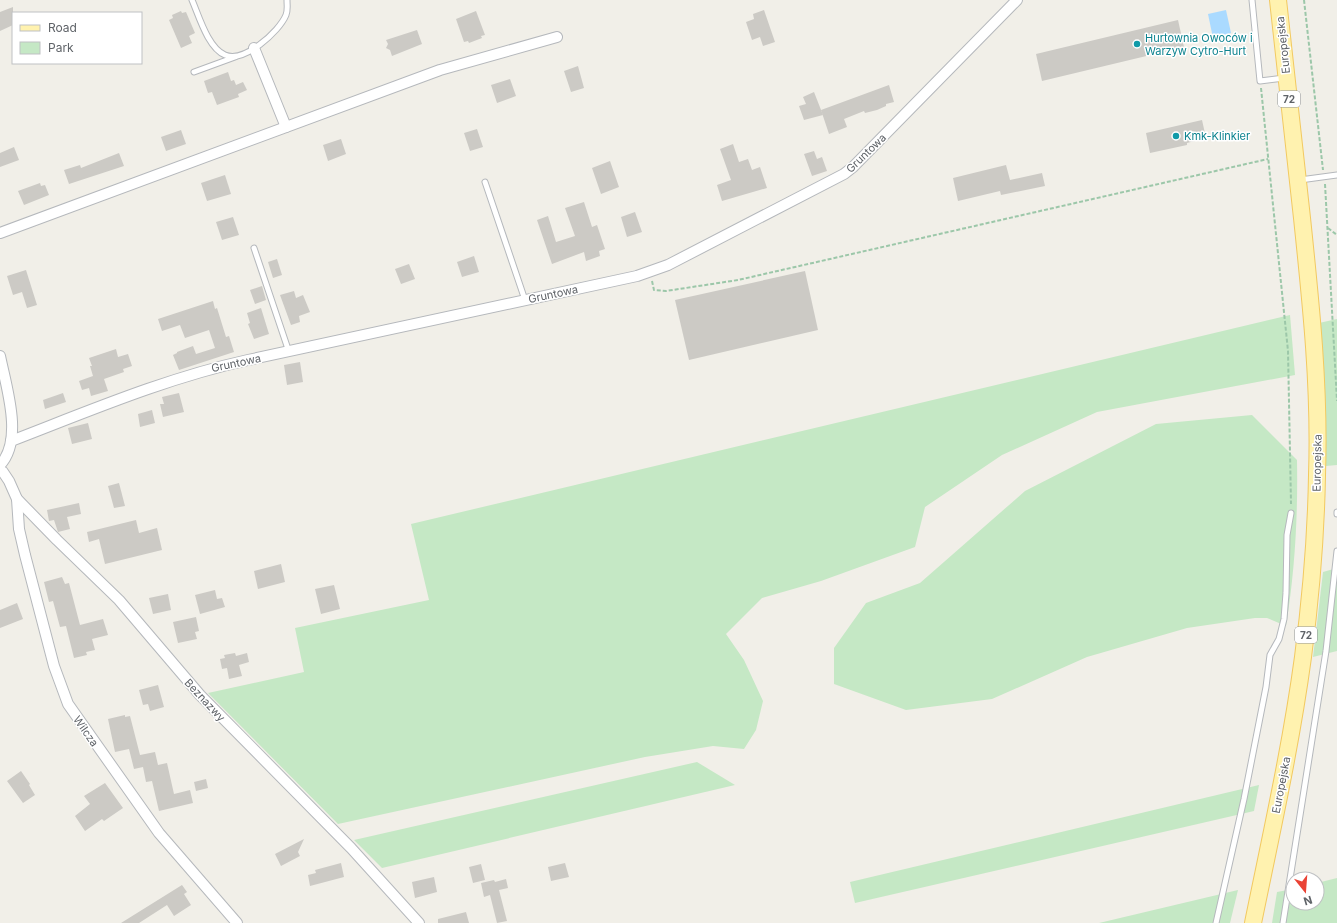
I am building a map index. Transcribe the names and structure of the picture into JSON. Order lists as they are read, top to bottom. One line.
{"streets":{"main road":["Europejska","72"],"street":["Gruntowa","Beznazwy","Wilcza"]},"crossings":[["Beznazwy","Wilcza"]],"places":["Hurtownia Owoców i Warzyw Cytro-Hurt","Kmk-Klinkier"],"legend":["Road","Park"],"north":"bottom"}
